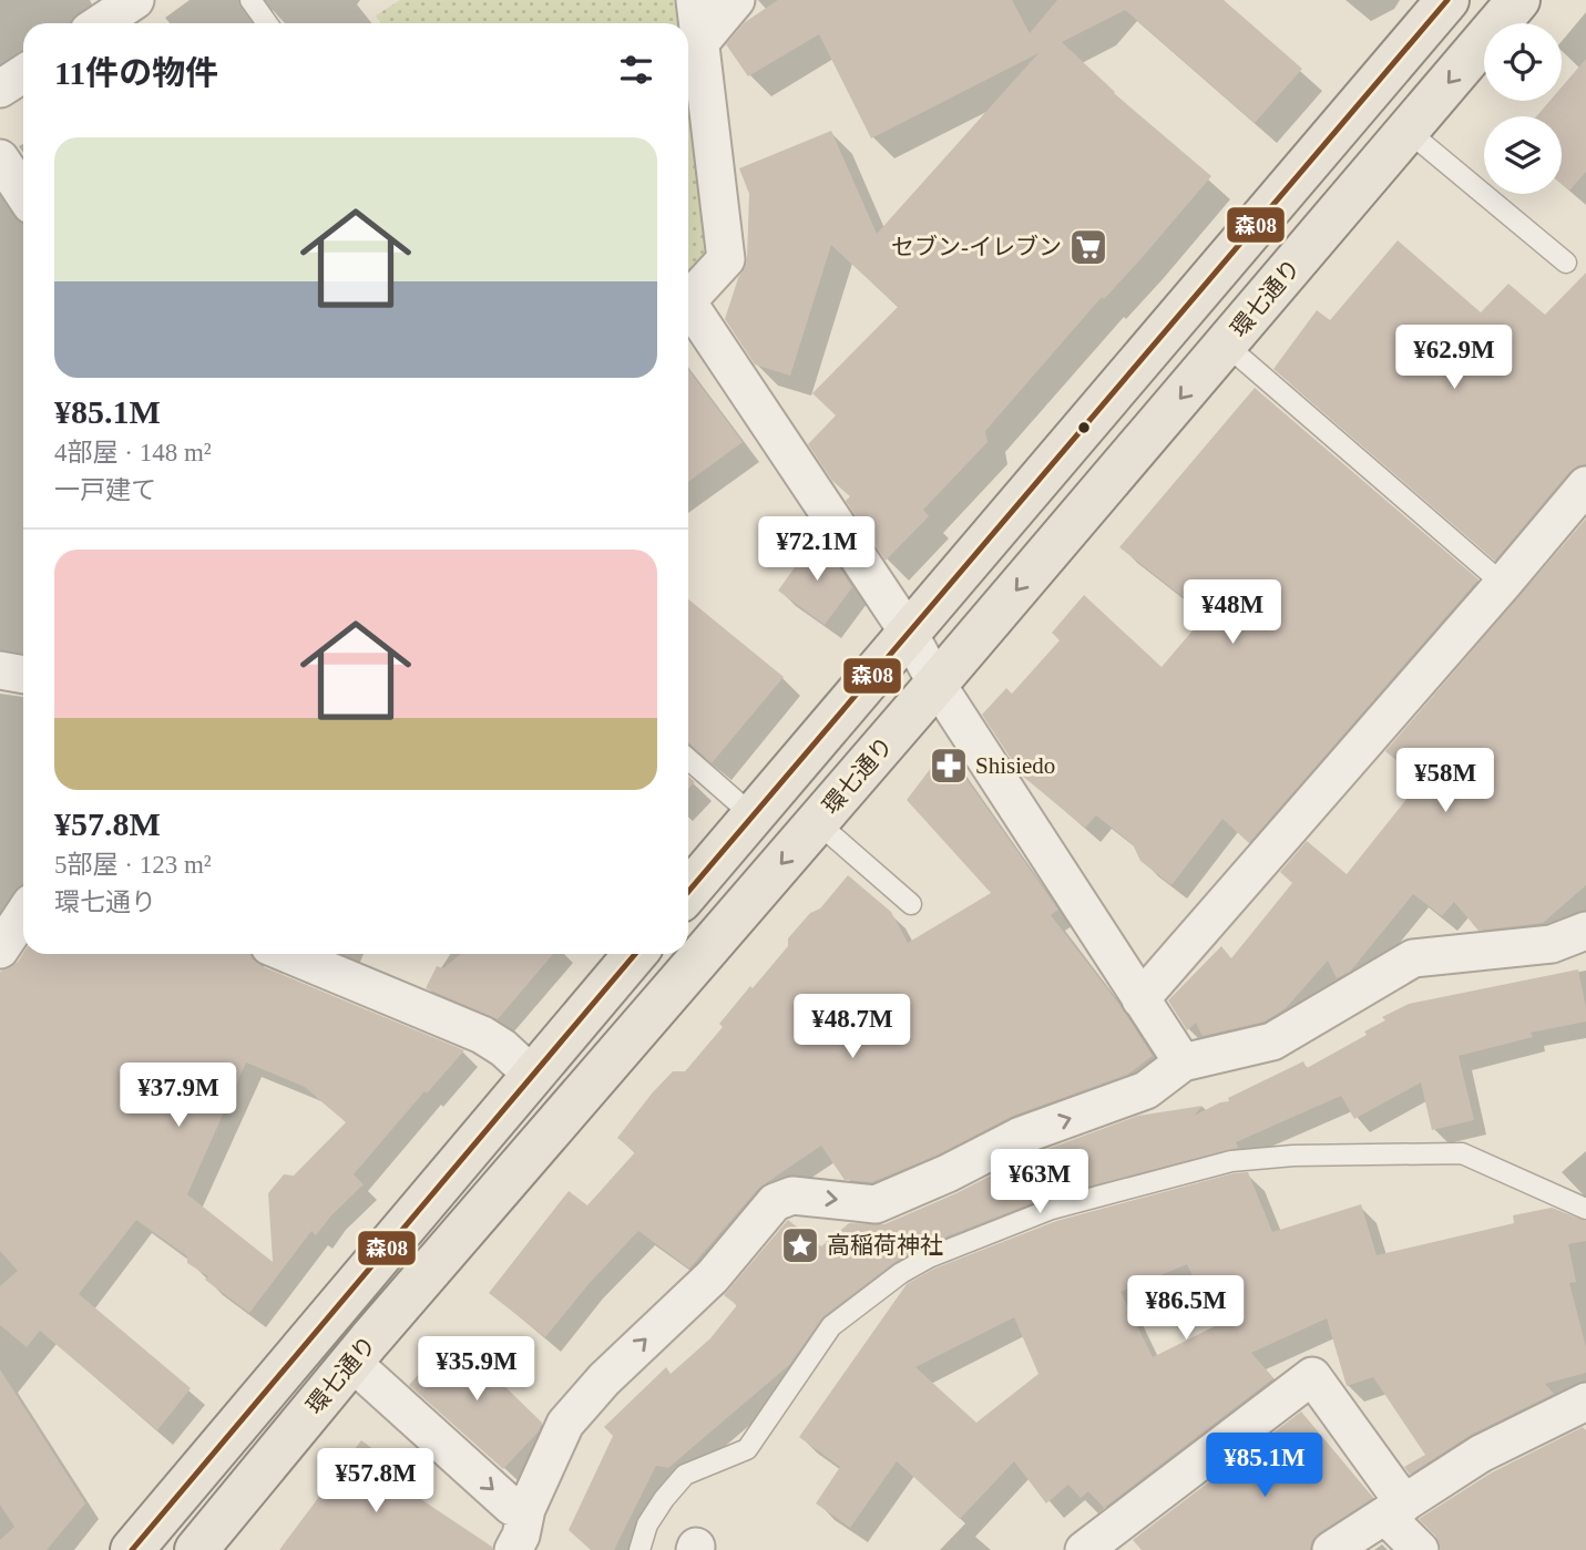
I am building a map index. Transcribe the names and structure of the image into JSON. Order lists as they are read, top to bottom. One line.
{"streets":{"main road":["環七通り"]},"places":{"supermarket":["セブン-イレブン"],"pharmacy":["Shisiedo"],"place":["高稲荷神社"]},"lines":["transit line 森08"],"page":{"heading":"11件の物件","list":[{"name":"¥85.1M","note":"4部屋 · 148 m² · 一戸建て"},{"name":"¥57.8M","note":"5部屋 · 123 m² · 環七通り"}],"price":["¥62.9M","¥72.1M","¥48M","¥58M","¥48.7M","¥37.9M","¥63M","¥86.5M","¥35.9M","¥85.1M","¥57.8M"]}}
